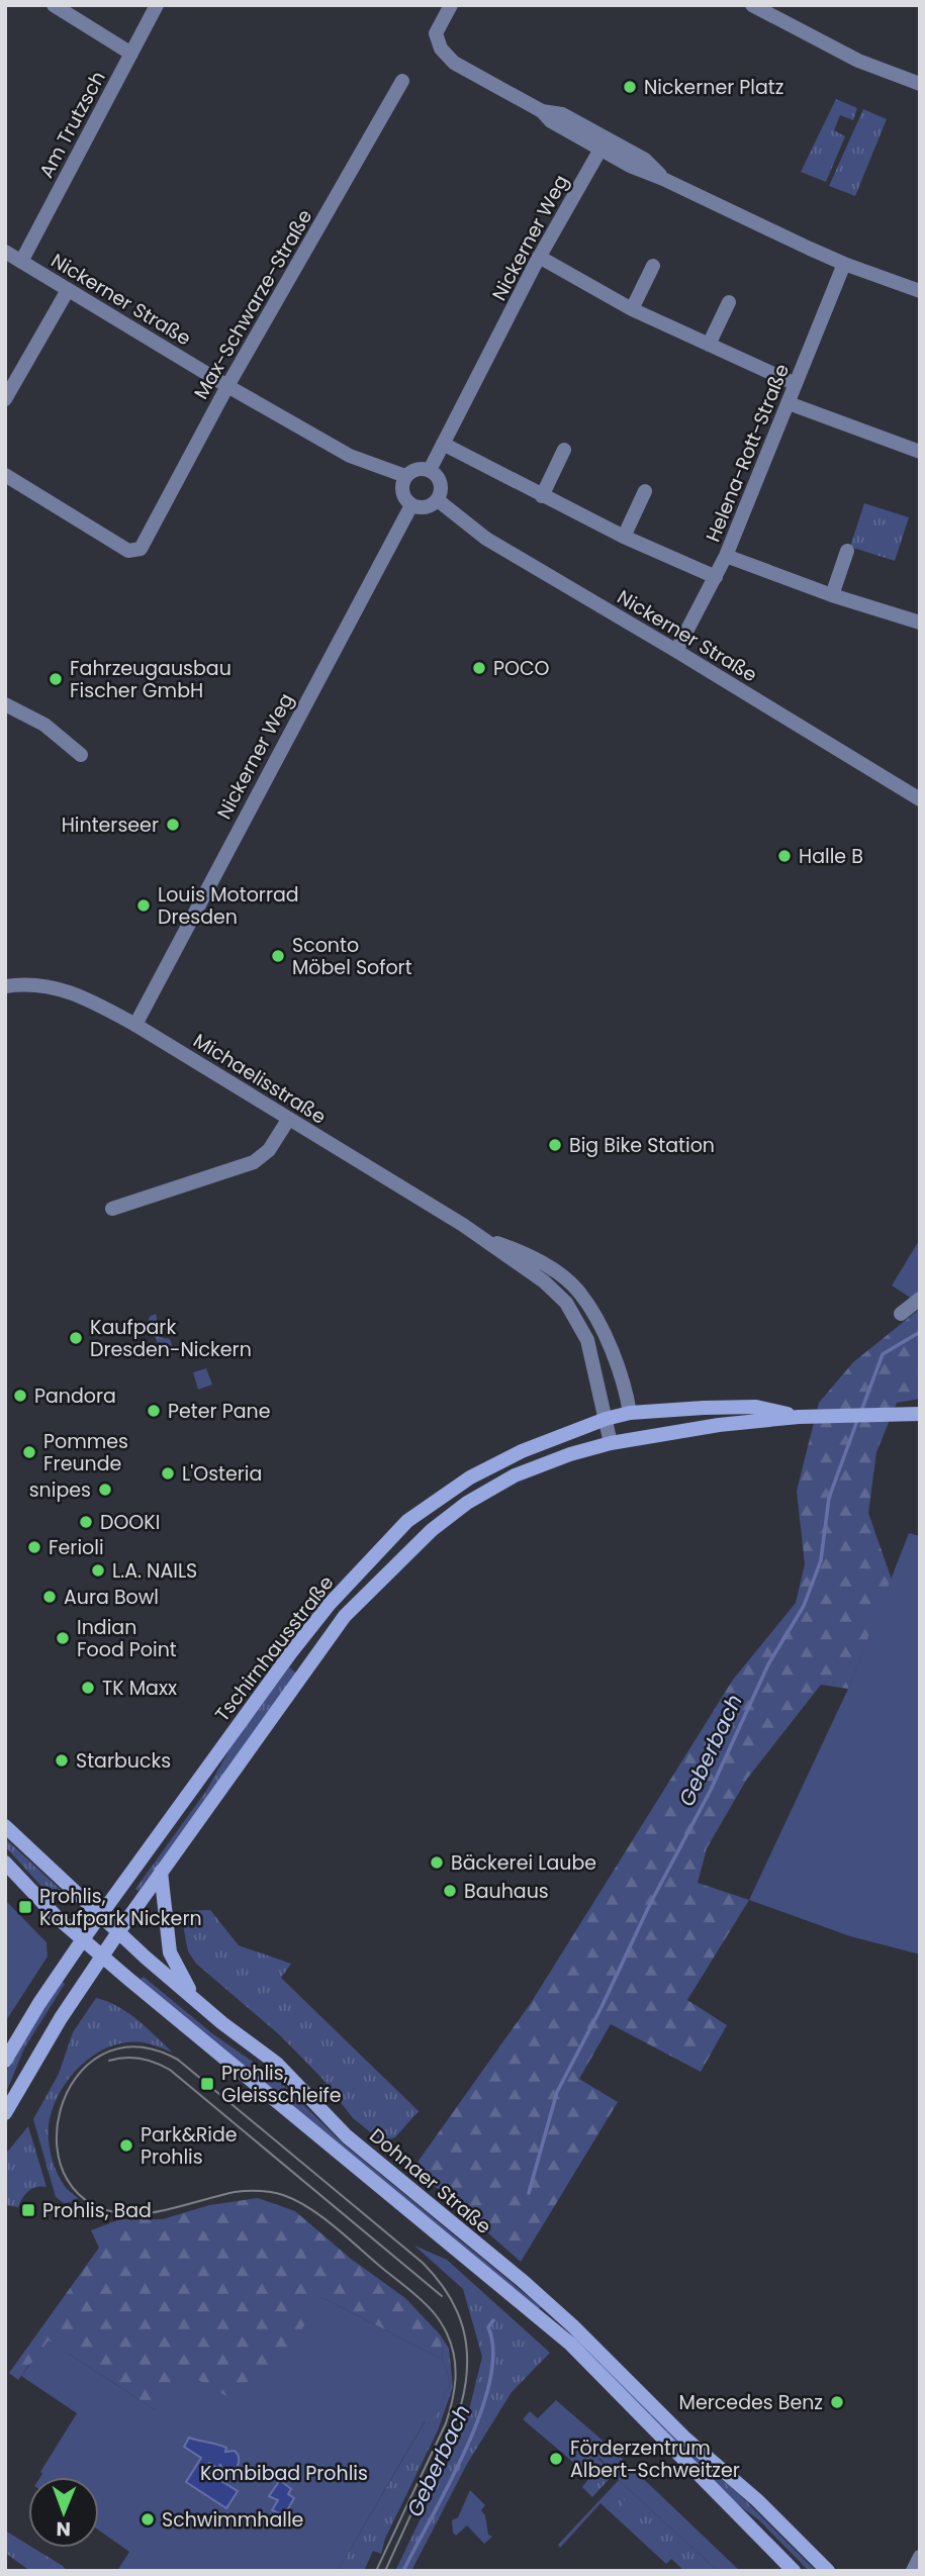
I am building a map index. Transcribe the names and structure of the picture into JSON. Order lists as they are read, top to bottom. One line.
{"streets":{"main road":["Michaelisstraße","Tschirnhausstraße","Dohnaer Straße"],"street":["Am Trutzsch","Nickerner Weg","Nickerner Straße","Max-Schwarze-Straße","Helena-Rott-Straße"]},"crossings":[["Am Trutzsch","Nickerner Straße"],["Nickerner Weg","Nickerner Straße"],["Nickerner Weg","Michaelisstraße"],["Nickerner Straße","Max-Schwarze-Straße"],["Nickerner Straße","Helena-Rott-Straße"],["Michaelisstraße","Tschirnhausstraße"],["Tschirnhausstraße","Dohnaer Straße"]],"water":["Geberbach"],"parks":["Kombibad Prohlis"],"places":{"other":["Nickerner Platz","POCO","Fahrzeugausbau Fischer GmbH","Hinterseer","Halle B","Louis Motorrad Dresden","Sconto Möbel Sofort","Big Bike Station","Kaufpark Dresden-Nickern","Pandora","Peter Pane","Pommes Freunde","L'Osteria","snipes","DOOKI","Ferioli","L.A. NAILS","Aura Bowl","Indian Food Point","TK Maxx","Starbucks","Bäckerei Laube","Bauhaus","Park&Ride Prohlis","Mercedes Benz","Förderzentrum Albert-Schweitzer","Schwimmhalle"],"transit":["Prohlis, Kaufpark Nickern","Prohlis, Gleisschleife","Prohlis, Bad"]},"north":"bottom"}
